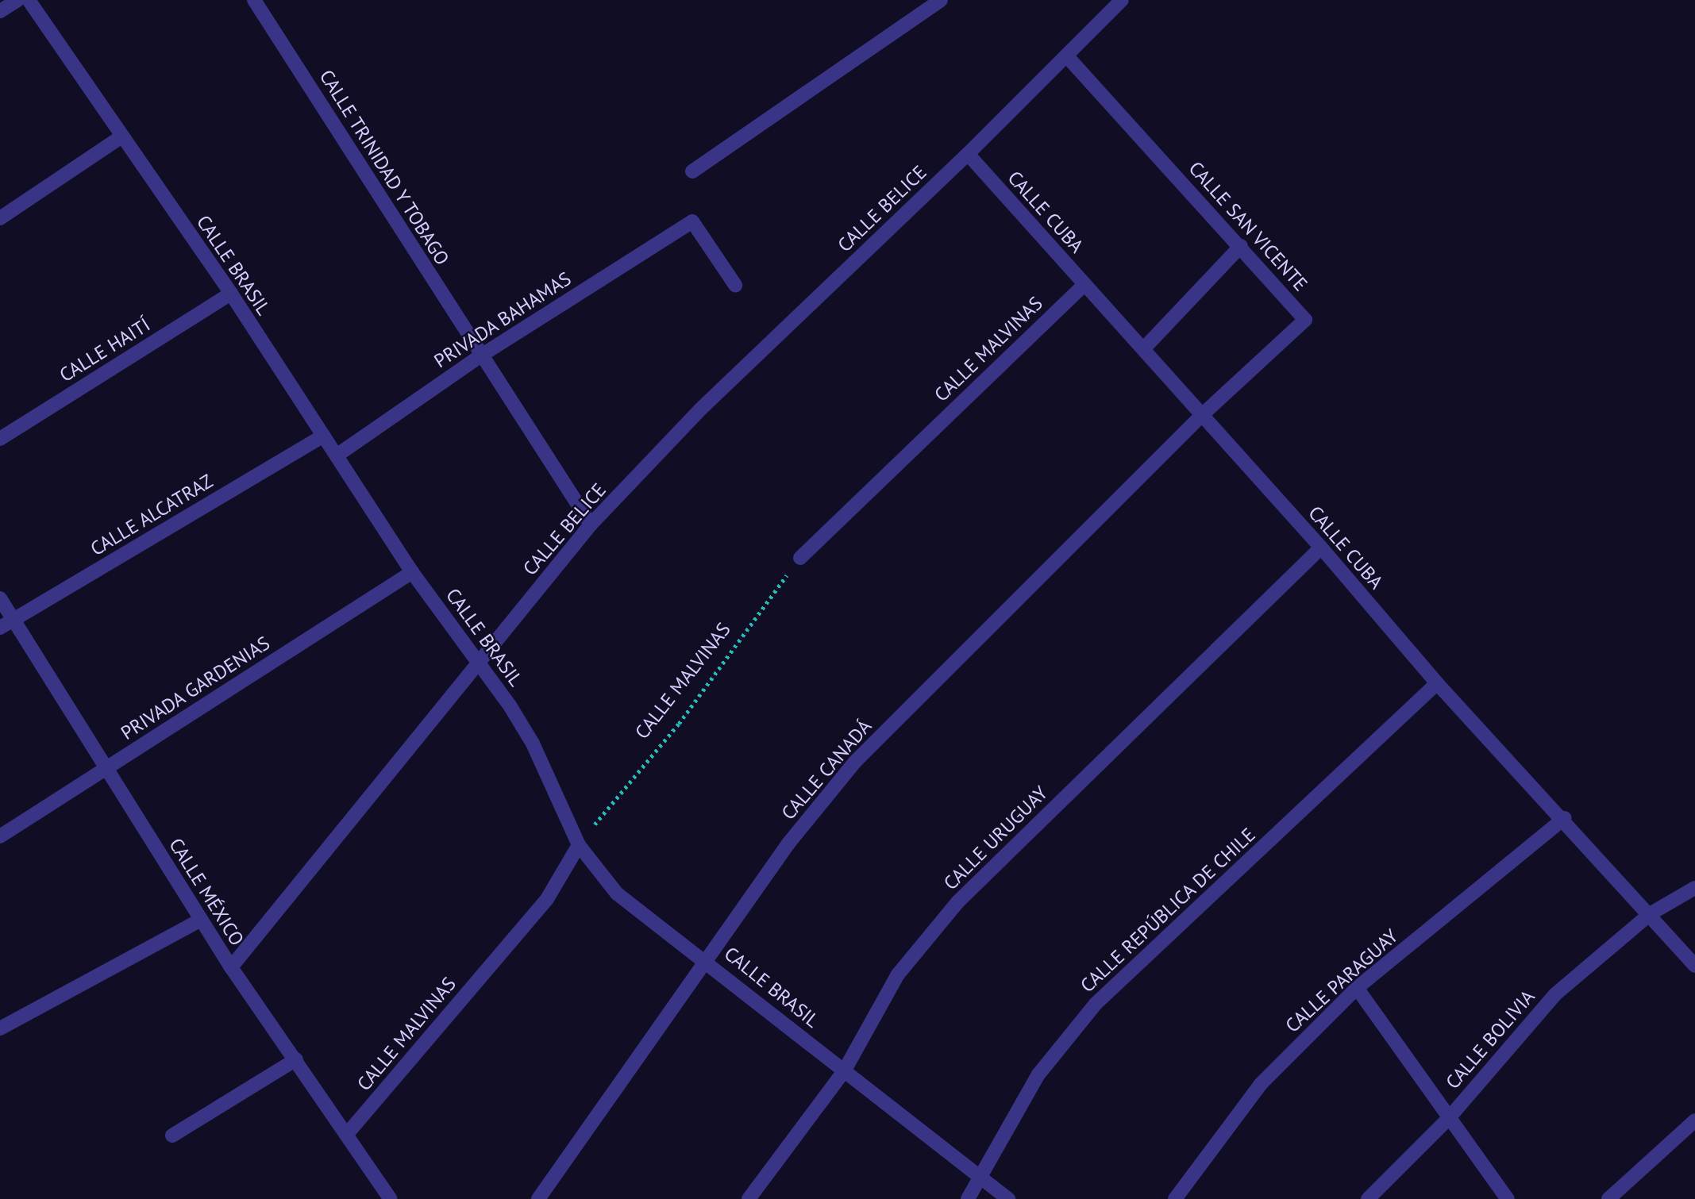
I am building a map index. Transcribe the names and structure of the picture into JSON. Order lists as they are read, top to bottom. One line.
{"streets":{"street":["CALLE TRINIDAD Y TOBAGO","CALLE BELICE","CALLE CUBA","CALLE SAN VICENTE","CALLE BRASIL","PRIVADA BAHAMAS","CALLE MALVINAS","CALLE HAITÍ","CALLE ALCATRAZ","PRIVADA GARDENIAS","CALLE CANADÁ","CALLE URUGUAY","CALLE MÉXICO","CALLE REPÚBLICA DE CHILE","CALLE PARAGUAY","CALLE BOLIVIA"]},"crossings":[["CALLE TRINIDAD Y TOBAGO","CALLE BELICE"],["CALLE TRINIDAD Y TOBAGO","PRIVADA BAHAMAS"],["CALLE BELICE","CALLE CUBA"],["CALLE BELICE","CALLE SAN VICENTE"],["CALLE BELICE","CALLE BRASIL"],["CALLE BELICE","CALLE MÉXICO"],["CALLE CUBA","CALLE SAN VICENTE"],["CALLE CUBA","CALLE MALVINAS"],["CALLE CUBA","CALLE CANADÁ"],["CALLE CUBA","CALLE URUGUAY"],["CALLE CUBA","CALLE REPÚBLICA DE CHILE"],["CALLE CUBA","CALLE PARAGUAY"],["CALLE CUBA","CALLE BOLIVIA"],["CALLE SAN VICENTE","CALLE CANADÁ"],["CALLE BRASIL","PRIVADA BAHAMAS"],["CALLE BRASIL","CALLE MALVINAS"],["CALLE BRASIL","CALLE HAITÍ"],["CALLE BRASIL","CALLE ALCATRAZ"],["CALLE BRASIL","PRIVADA GARDENIAS"],["CALLE BRASIL","CALLE CANADÁ"],["CALLE BRASIL","CALLE URUGUAY"],["CALLE BRASIL","CALLE REPÚBLICA DE CHILE"],["CALLE MALVINAS","CALLE MÉXICO"],["CALLE ALCATRAZ","CALLE MÉXICO"],["PRIVADA GARDENIAS","CALLE MÉXICO"]]}
